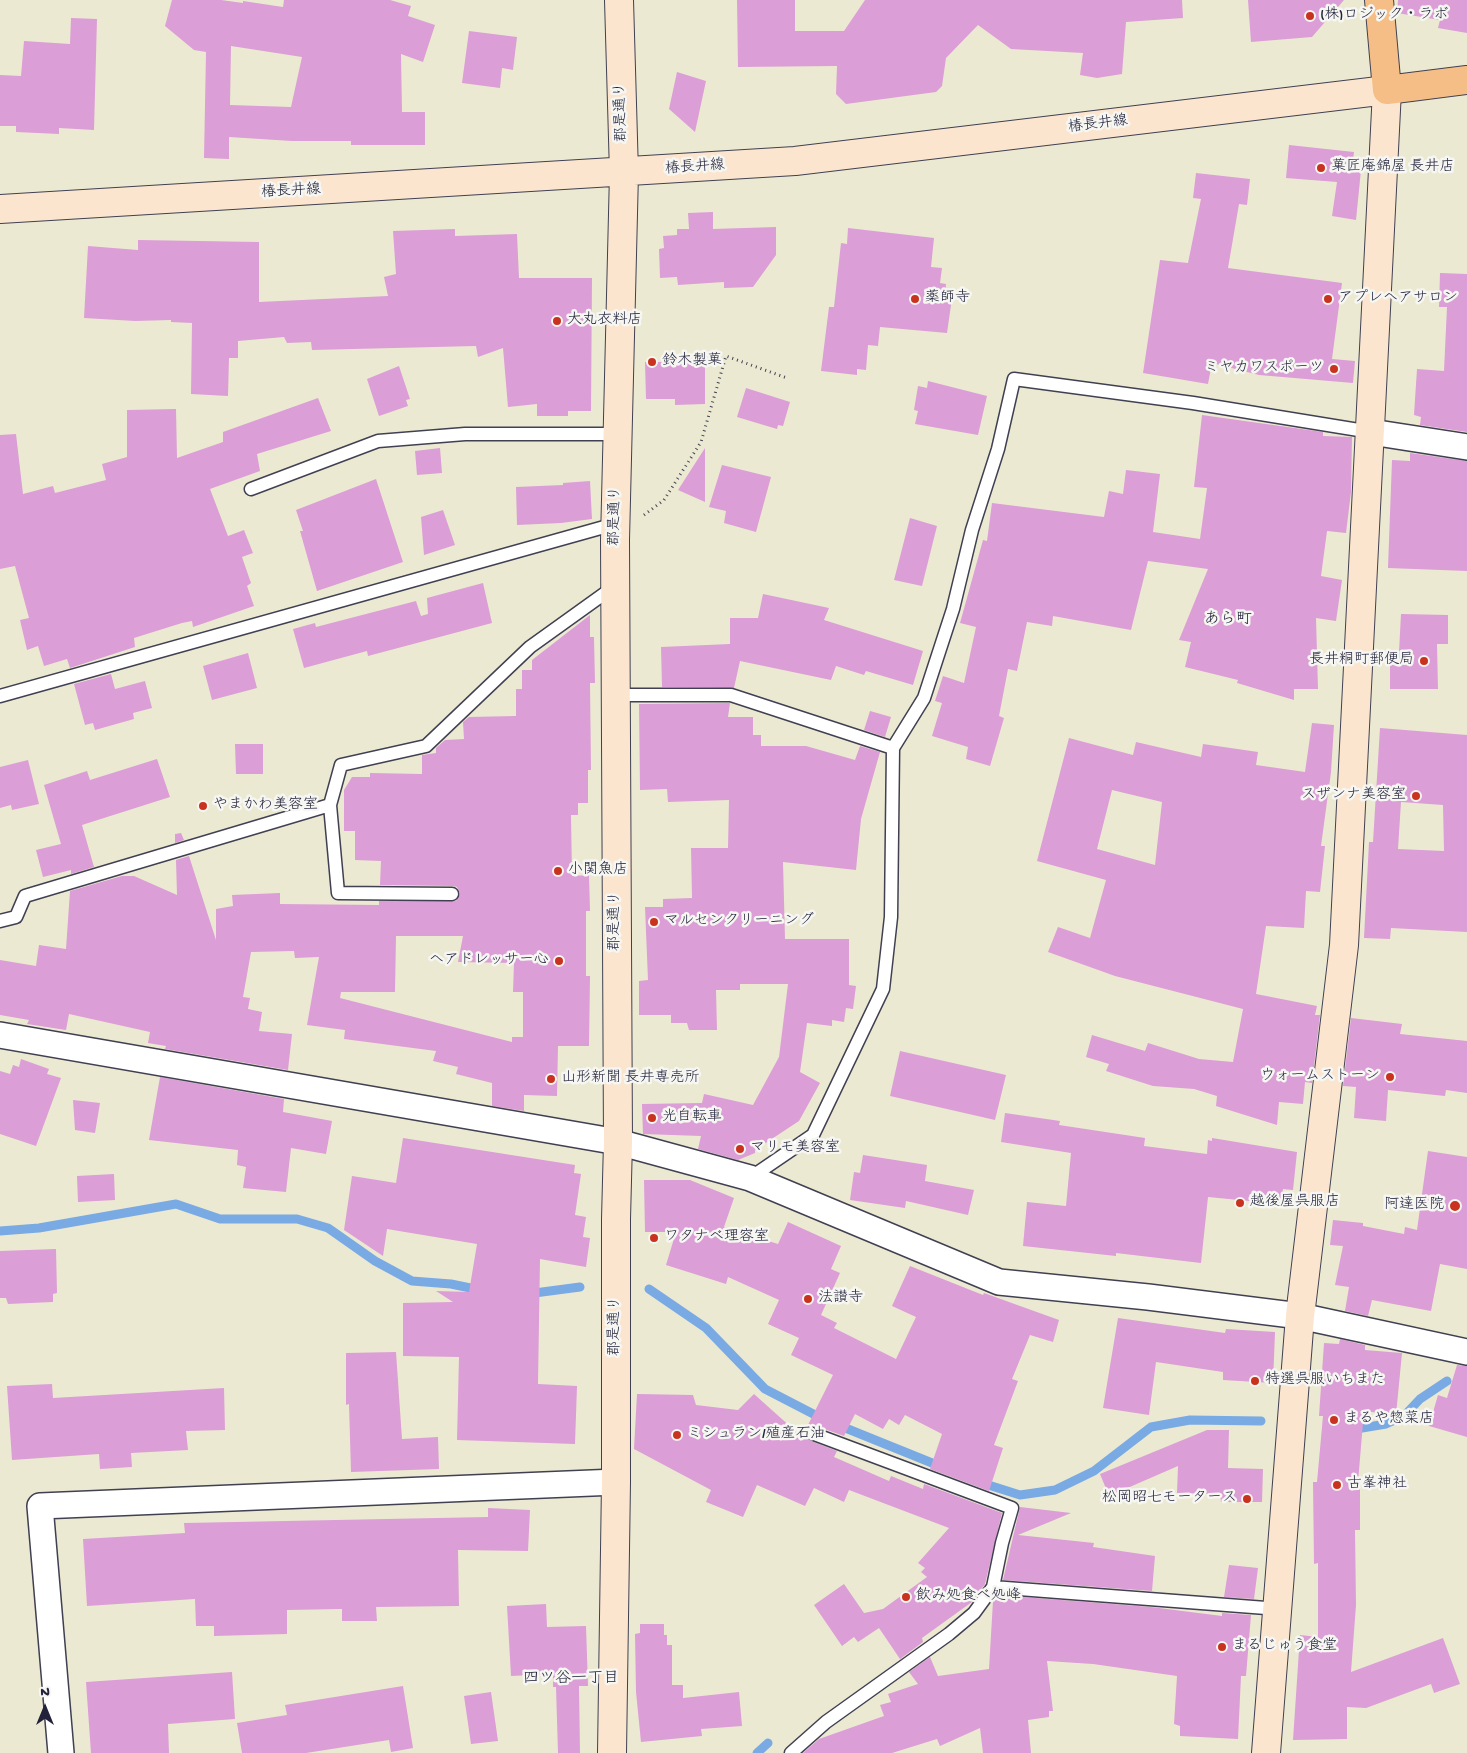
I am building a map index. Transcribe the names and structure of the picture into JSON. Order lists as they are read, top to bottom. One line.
{"streets":{"street":["郡是通り","椿長井線"]},"crossings":[["郡是通り","椿長井線"]],"districts":["あら町","四ツ谷一丁目"],"places":["(株)ロジック・ラボ","菓匠庵錦屋 長井店","薬師寺","アプレヘアサロン","大丸衣料店","鈴木製菓","ミヤカワスポーツ","長井粡町郵便局","スザンナ美容室","やまかわ美容室","小関魚店","マルセンクリーニング","ヘアドレッサー心","ウォームストーン","山形新聞 長井専売所","光自転車","マリモ美容室","越後屋呉服店","阿達医院","ワタナベ理容室","法讃寺","特選呉服いちまた","まるや惣菜店","ミシュラン/殖産石油","古峯神社","松岡昭七モータース","飲み処食べ処峰","まるじゅう食堂"],"north":"top"}
